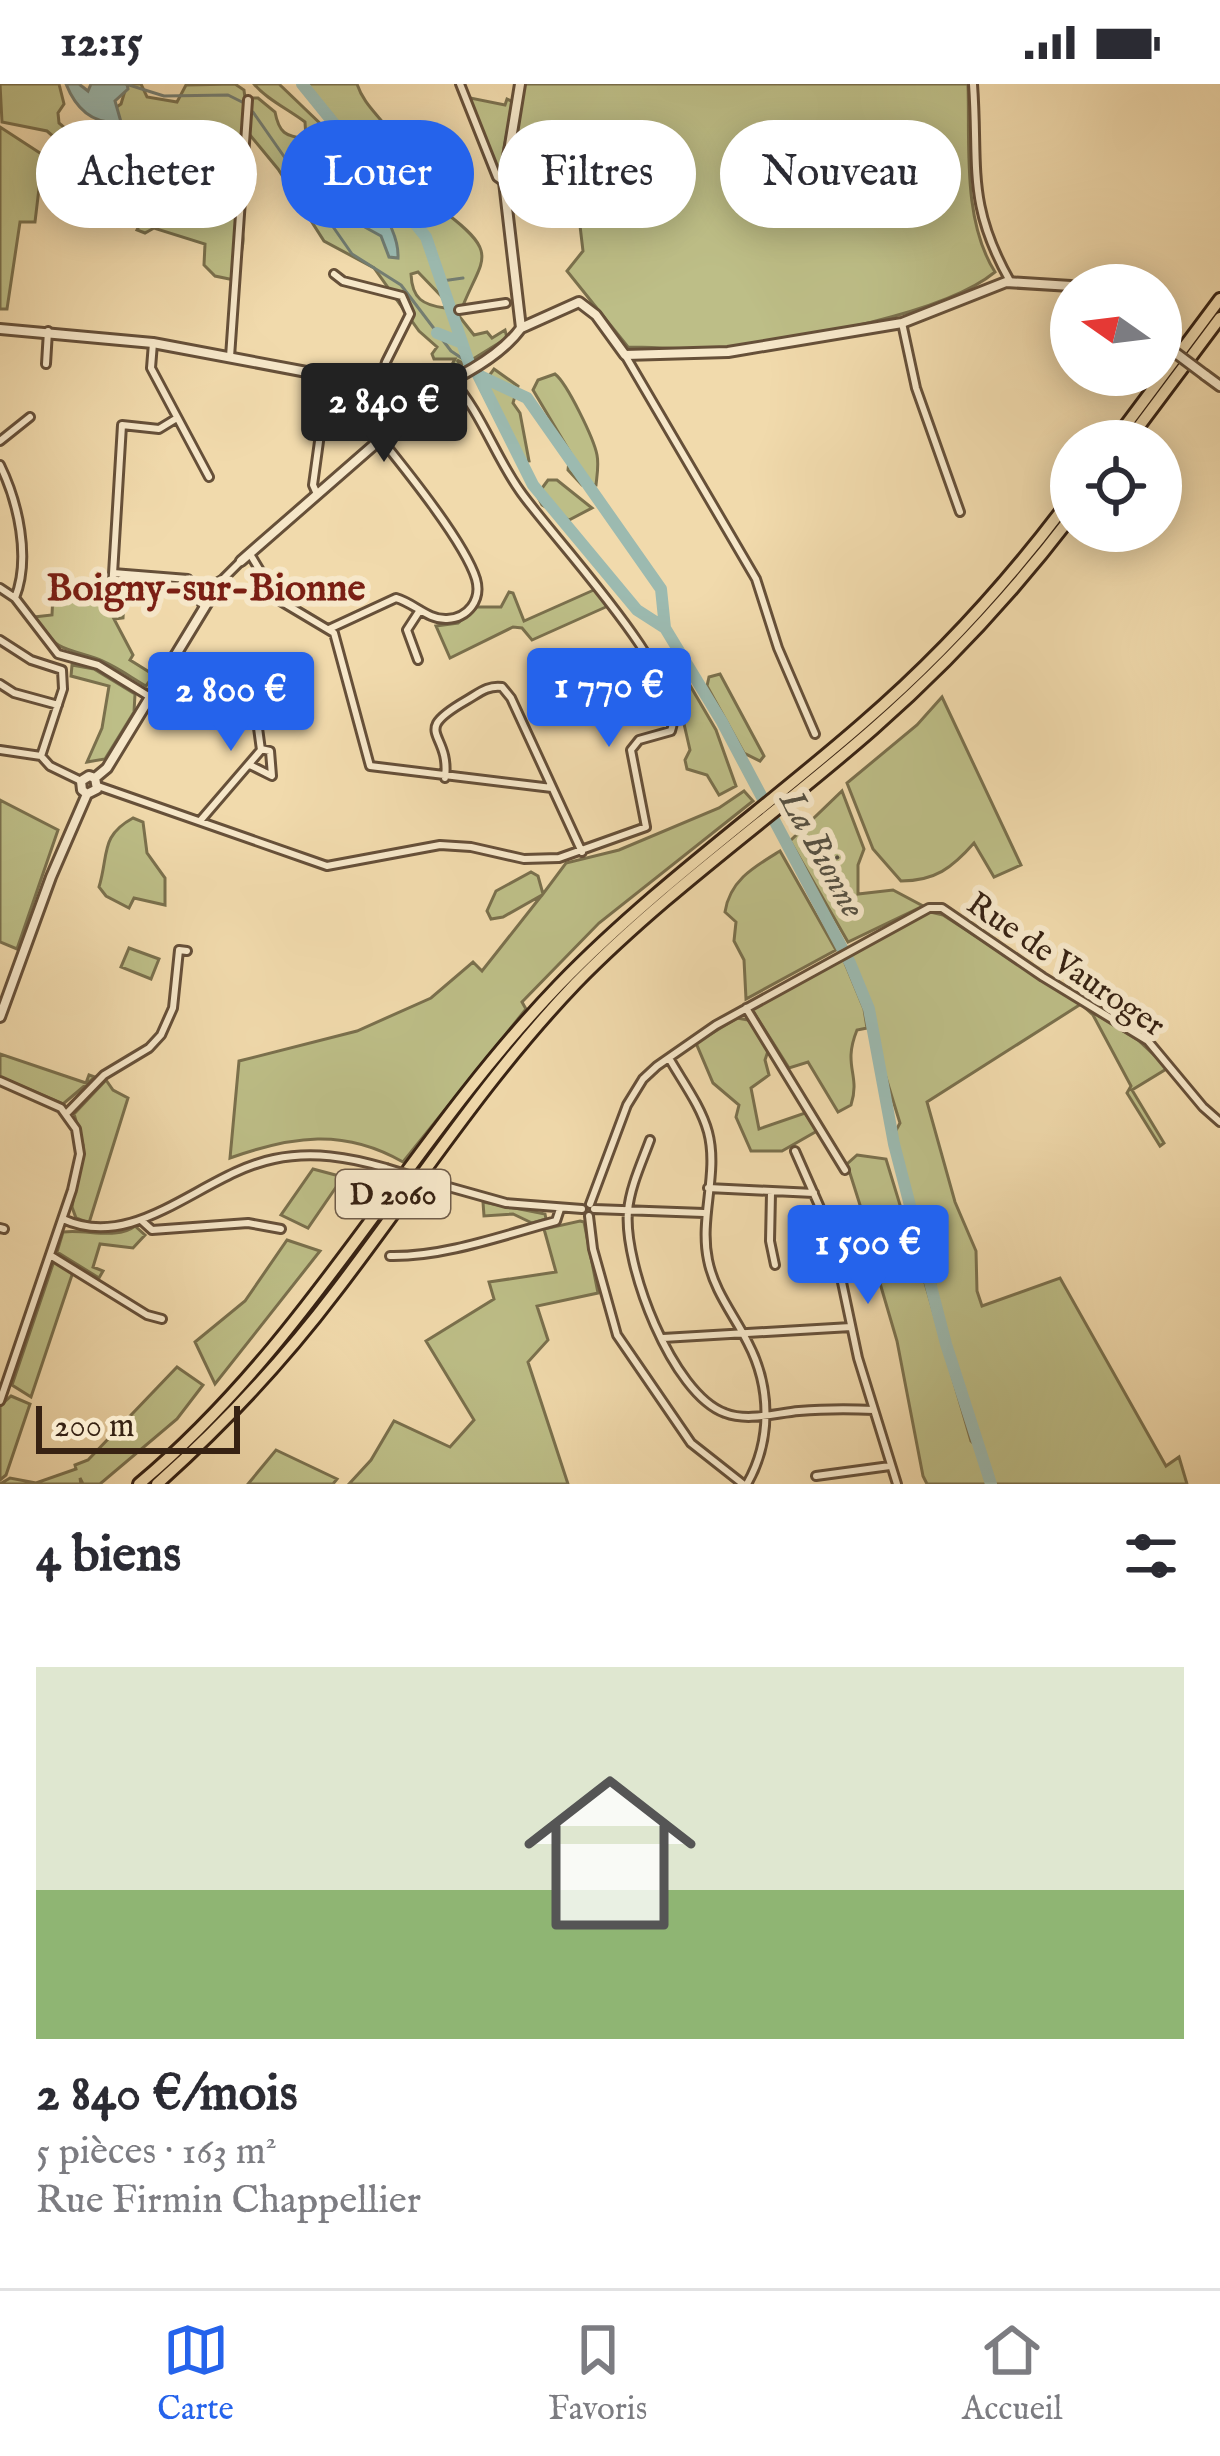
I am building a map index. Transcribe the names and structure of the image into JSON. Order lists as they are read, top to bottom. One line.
{"streets":{"highway":["D 2060"],"street":["Rue de Vauroger"]},"districts":["Boigny-sur-Bionne"],"water":["La Bionne"],"scale_bar":"200 m","north":"left","page":{"status":"12:15","chip":["Acheter","Louer","Filtres","Nouveau"],"price":["2 840 €","1 770 €","2 800 €","1 500 €"],"scale":"200 m","heading":"4 biens","list":[{"name":"2 840 €/mois","note":"5 pièces · 163 m² · Rue Firmin Chappellier"}],"tabs":["Carte","Favoris","Accueil"]}}
